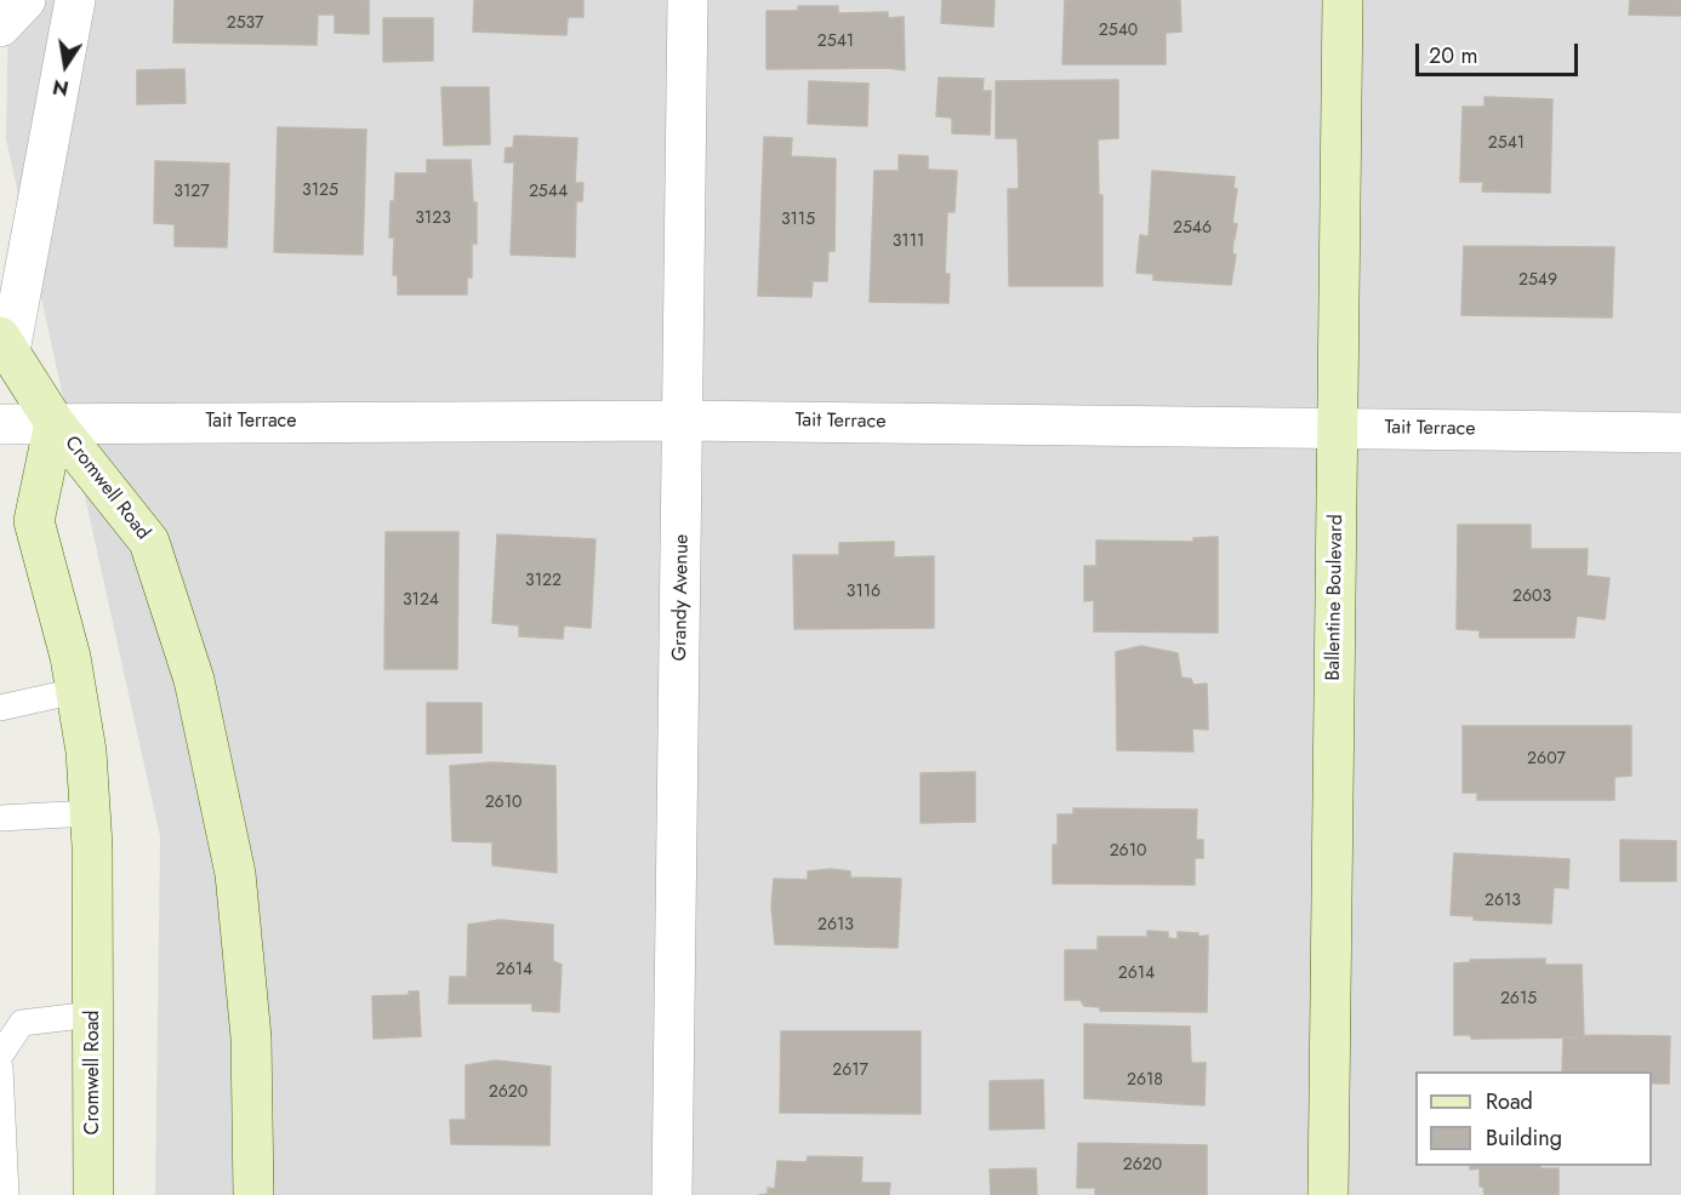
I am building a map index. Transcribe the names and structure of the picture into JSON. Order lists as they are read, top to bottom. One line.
{"streets":{"street":["Tait Terrace","Cromwell Road","Grandy Avenue","Ballentine Boulevard"]},"crossings":[["Tait Terrace","Cromwell Road"],["Tait Terrace","Grandy Avenue"],["Tait Terrace","Ballentine Boulevard"]],"house_numbers":["2537","2540","2541","2541","3125","3127","2544","3123","3115","2546","3111","2549","3122","3116","2603","3124","2607","2610","2610","2613","2613","2614","2614","2615","2617","2618","2620","2620"],"legend":["Road","Building"],"scale_bar":"20 m","north":"bottom"}
